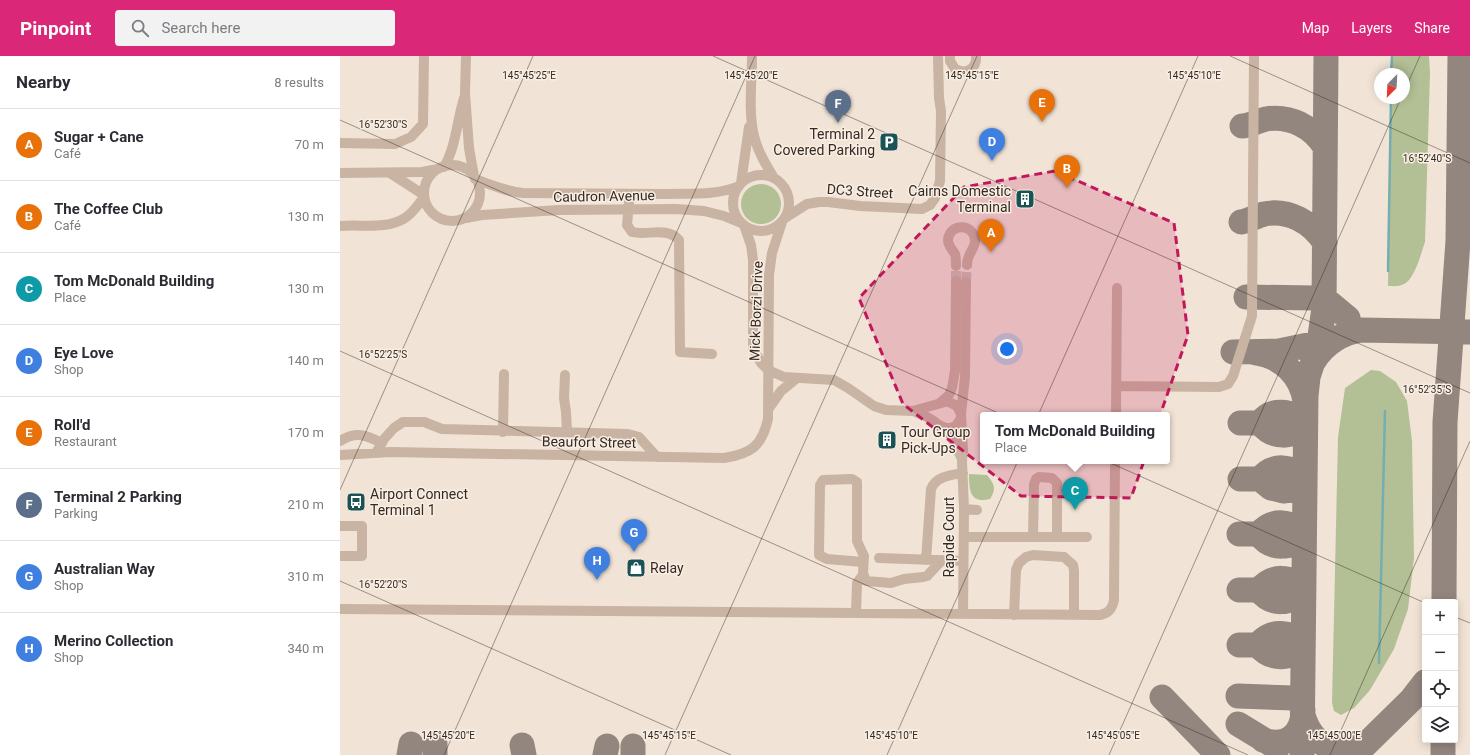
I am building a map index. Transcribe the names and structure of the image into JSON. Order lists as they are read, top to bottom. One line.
{"streets":{"street":["DC3 Street","Caudron Avenue","Mick Borzi Drive","Beaufort Street","Rapide Court"]},"crossings":[["DC3 Street","Caudron Avenue"],["DC3 Street","Mick Borzi Drive"],["Caudron Avenue","Mick Borzi Drive"],["Mick Borzi Drive","Beaufort Street"]],"places":{"parking":["Terminal 2 Covered Parking"],"building":["Cairns Domestic Terminal","Tour Group Pick-Ups"],"bus stop":["Airport Connect Terminal 1"],"shop":["Relay"]},"north":"bottom left","page":{"header":"Pinpoint","search":"Search here","nav":["Map","Layers","Share"],"heading":["Nearby","8 results"],"pins":["E","F","D","B","A","C","G","H"],"list":[{"mark":"A","name":"Sugar + Cane","note":"Café","value":"70 m"},{"mark":"B","name":"The Coffee Club","note":"Café","value":"130 m"},{"mark":"C","name":"Tom McDonald Building","note":"Place","value":"130 m"},{"mark":"D","name":"Eye Love","note":"Shop","value":"140 m"},{"mark":"E","name":"Roll'd","note":"Restaurant","value":"170 m"},{"mark":"F","name":"Terminal 2 Parking","note":"Parking","value":"210 m"},{"mark":"G","name":"Australian Way","note":"Shop","value":"310 m"},{"mark":"H","name":"Merino Collection","note":"Shop","value":"340 m"}],"popup":["Tom McDonald Building","Place"],"map_buttons":["+","−"]},"coordinates":["145°45'25\"E","145°45'20\"E","145°45'15\"E","145°45'10\"E","16°52'30\"S","16°52'40\"S","16°52'25\"S","16°52'35\"S","16°52'20\"S","145°45'05\"E","145°45'00\"E"]}
